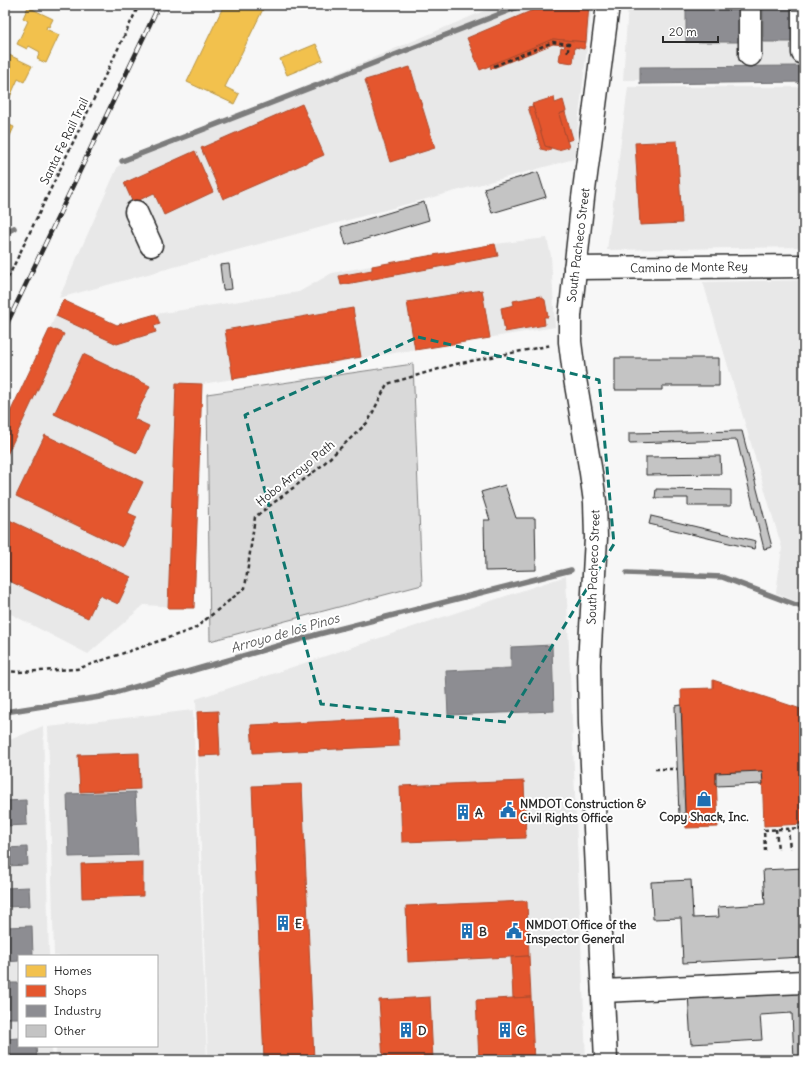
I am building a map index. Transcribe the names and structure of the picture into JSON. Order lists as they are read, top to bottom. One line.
{"streets":{"street":["South Pacheco Street","Camino de Monte Rey"],"path":["Santa Fe Rail Trail","Hobo Arroyo Path"]},"crossings":[["South Pacheco Street","Camino de Monte Rey"],["South Pacheco Street","Hobo Arroyo Path"]],"water":["Arroyo de los Pinos"],"places":{"shop":["Copy Shack, Inc."],"public building":["NMDOT Construction & Civil Rights Office","NMDOT Office of the Inspector General"],"building":["A","E","B","D","C"]},"legend":["Homes","Shops","Industry","Other"],"scale_bar":"20 m"}
